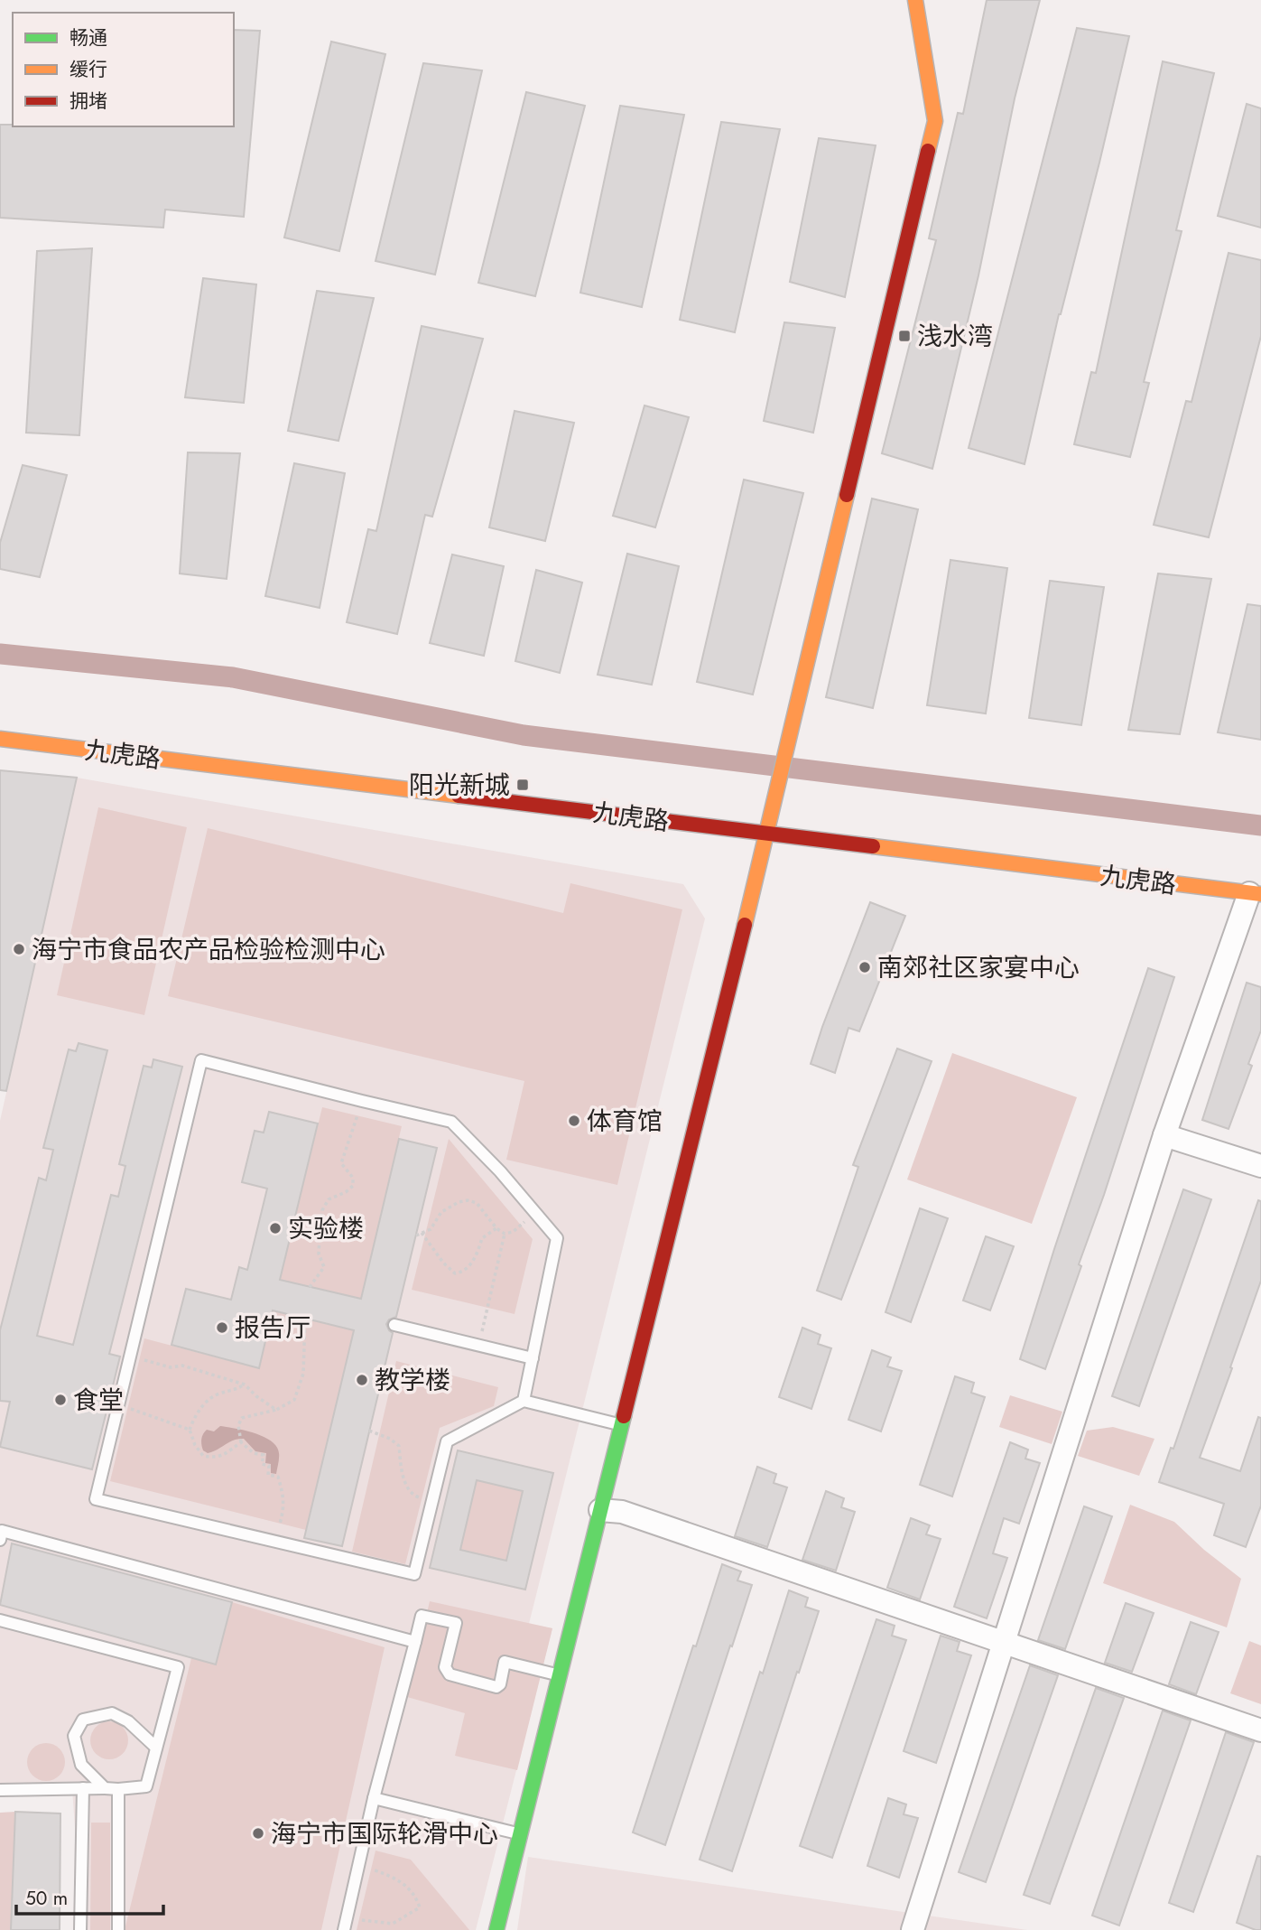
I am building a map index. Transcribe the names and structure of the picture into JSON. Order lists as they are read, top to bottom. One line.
{"streets":{"street":["九虎路"]},"places":{"transit":["浅水湾","阳光新城"],"other":["海宁市食品农产品检验检测中心","南郊社区家宴中心","体育馆","实验楼","报告厅","教学楼","食堂","海宁市国际轮滑中心"]},"legend":["畅通","缓行","拥堵"],"scale_bar":"50 m"}
